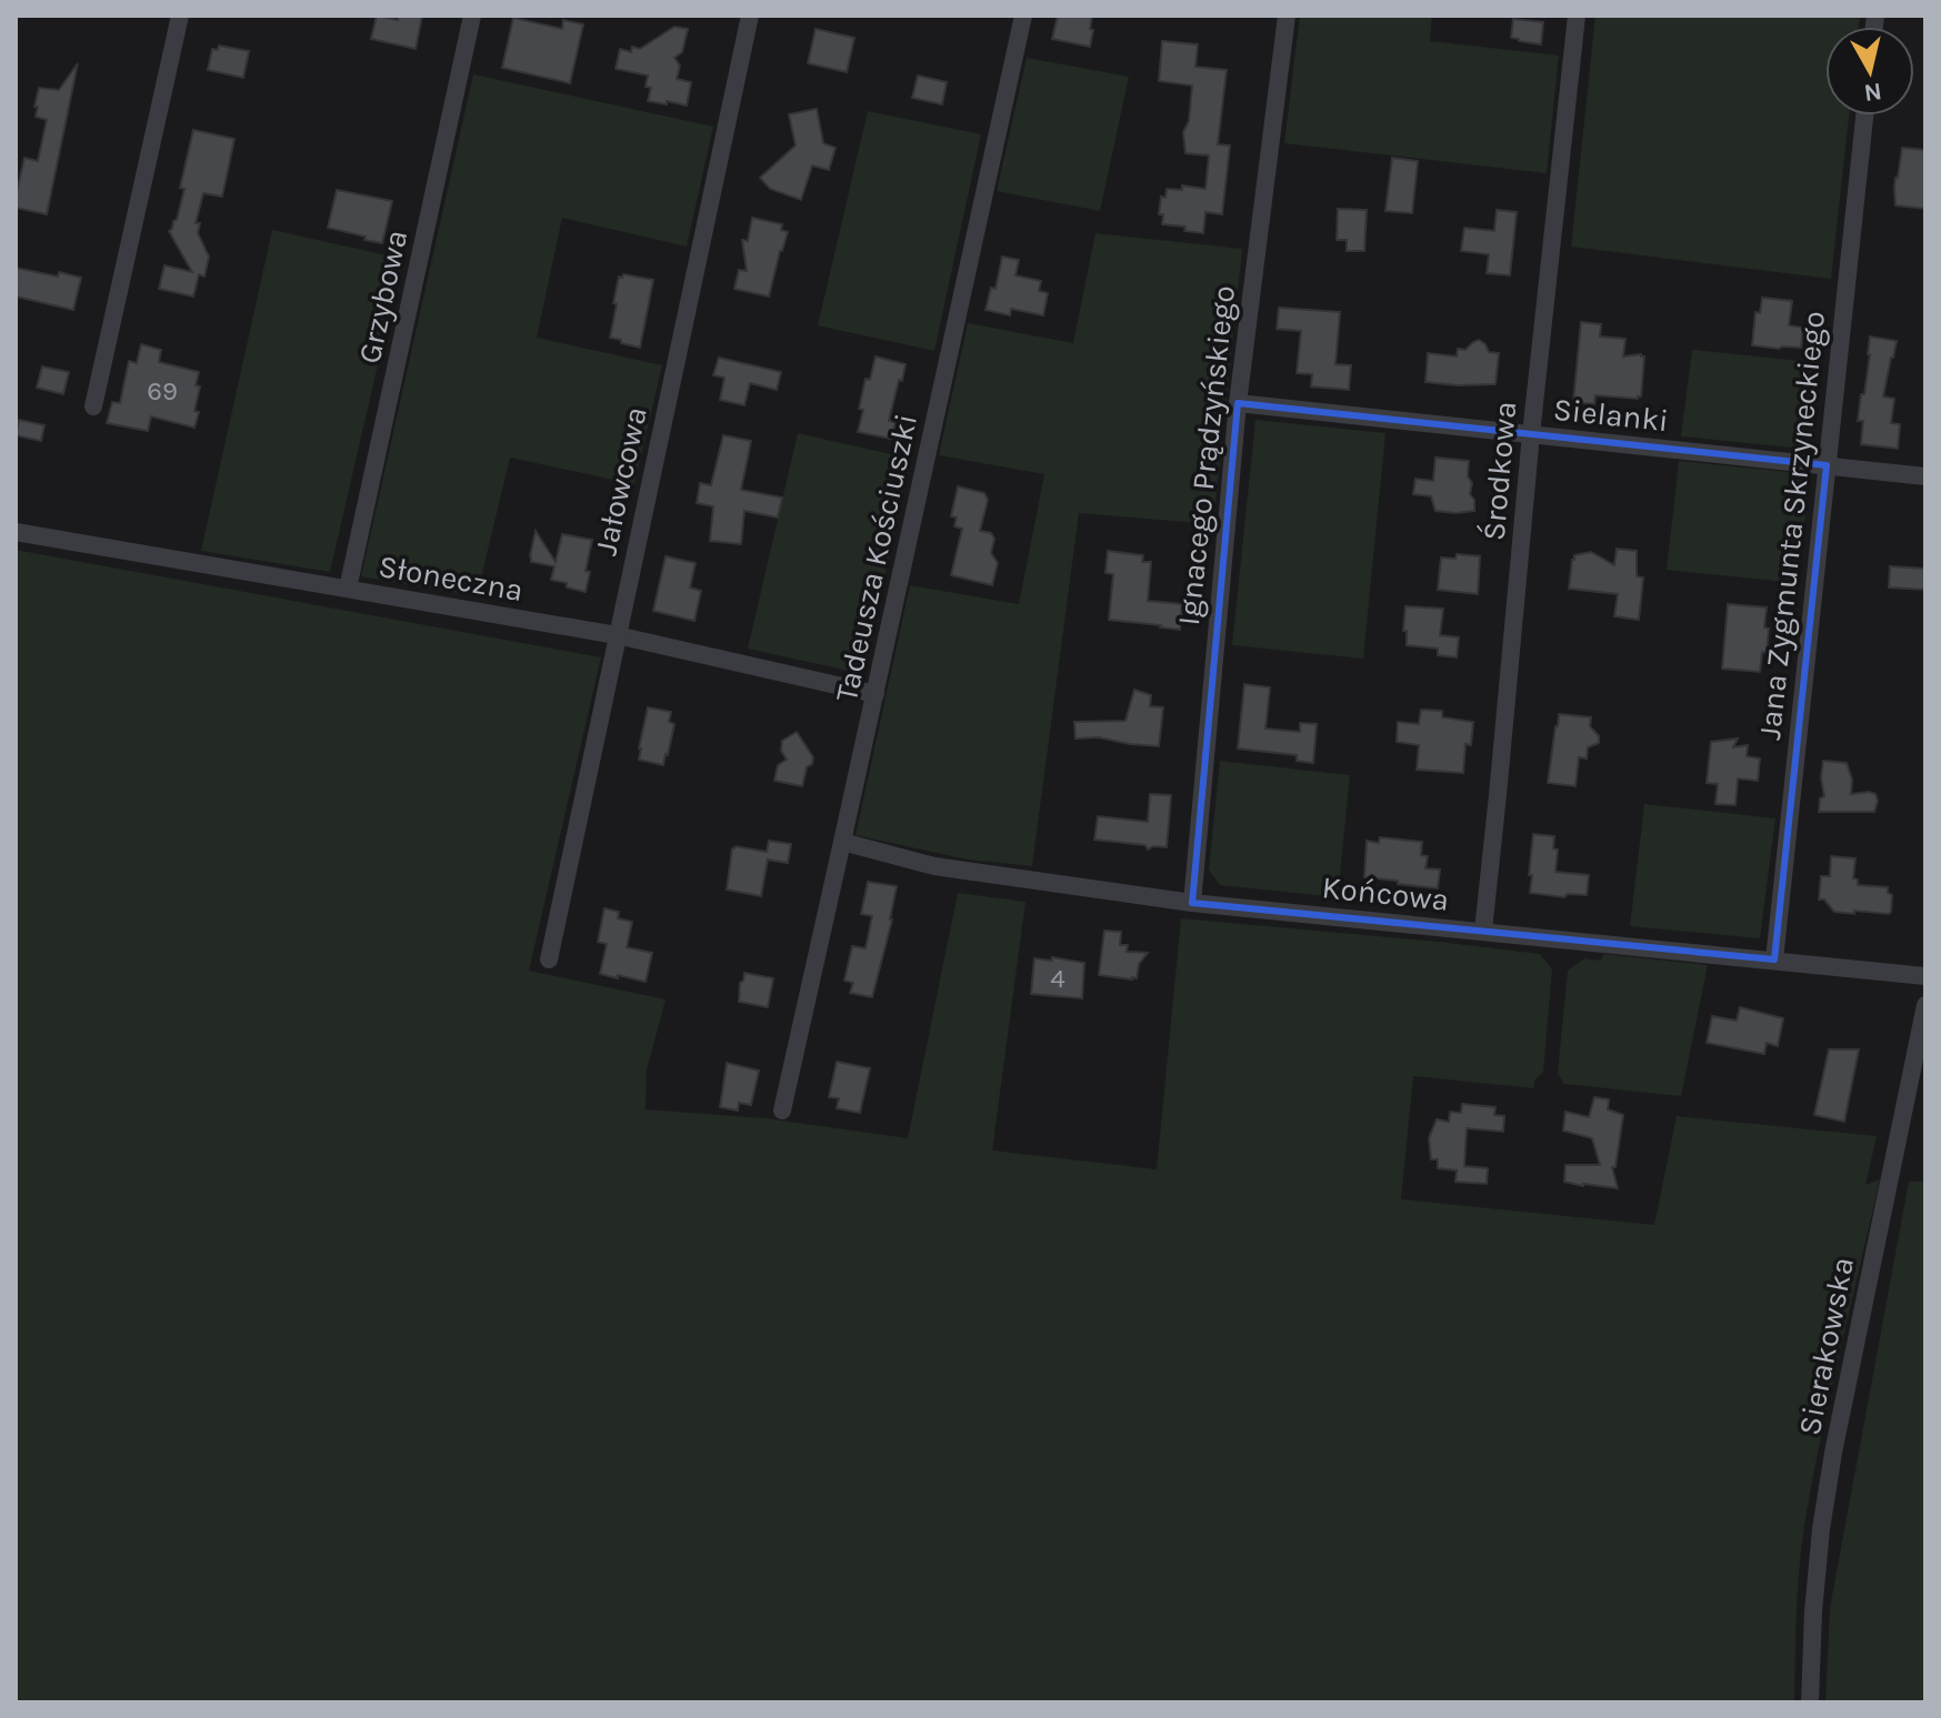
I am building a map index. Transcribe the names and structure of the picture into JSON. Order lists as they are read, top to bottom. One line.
{"streets":{"street":["Grzybowa","Sielanki","Ignacego Prądzyńskiego","Środkowa","Jałowcowa","Jana Zygmunta Skrzyneckiego","Tadeusza Kościuszki","Słoneczna","Końcowa","Sierakowska"]},"crossings":[["Grzybowa","Słoneczna"],["Sielanki","Ignacego Prądzyńskiego"],["Sielanki","Środkowa"],["Sielanki","Jana Zygmunta Skrzyneckiego"],["Ignacego Prądzyńskiego","Końcowa"],["Środkowa","Końcowa"],["Jałowcowa","Słoneczna"],["Jana Zygmunta Skrzyneckiego","Końcowa"],["Tadeusza Kościuszki","Słoneczna"],["Tadeusza Kościuszki","Końcowa"]],"house_numbers":["69","4"],"north":"bottom"}
